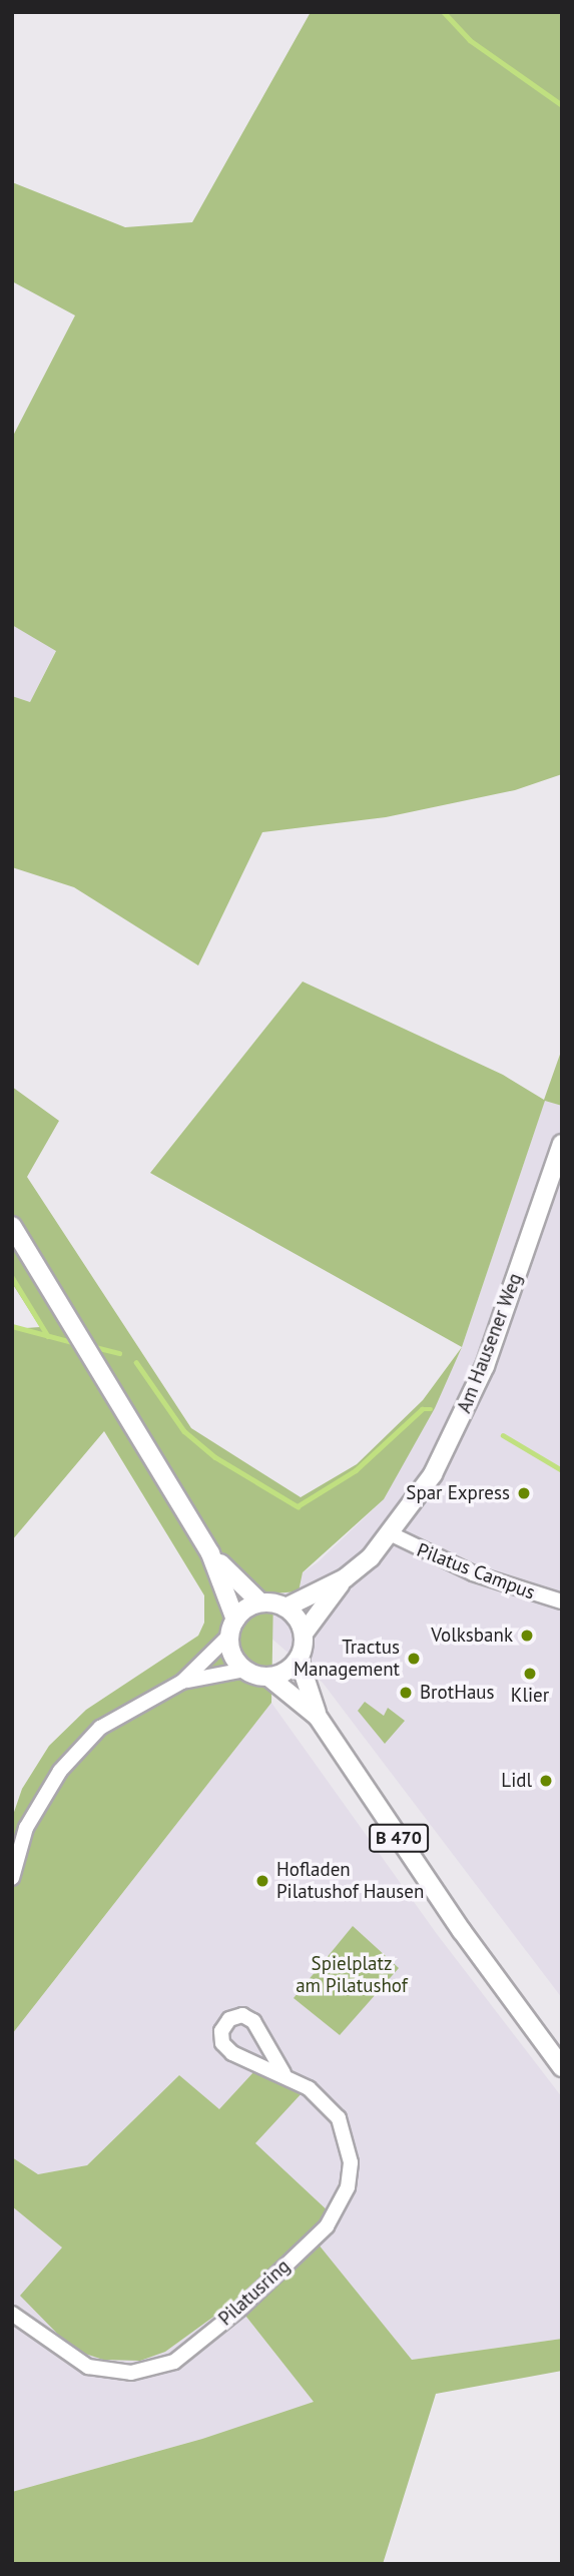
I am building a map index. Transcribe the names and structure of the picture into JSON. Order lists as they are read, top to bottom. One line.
{"streets":{"main road":["Am Hausener Weg","B 470"],"street":["Pilatus Campus","Pilatusring"]},"crossings":[["Am Hausener Weg","Pilatus Campus"]],"parks":["Spielplatz am Pilatushof"],"places":["Spar Express","Volksbank","Tractus Management","Klier","BrotHaus","Lidl","Hofladen Pilatushof Hausen"]}
